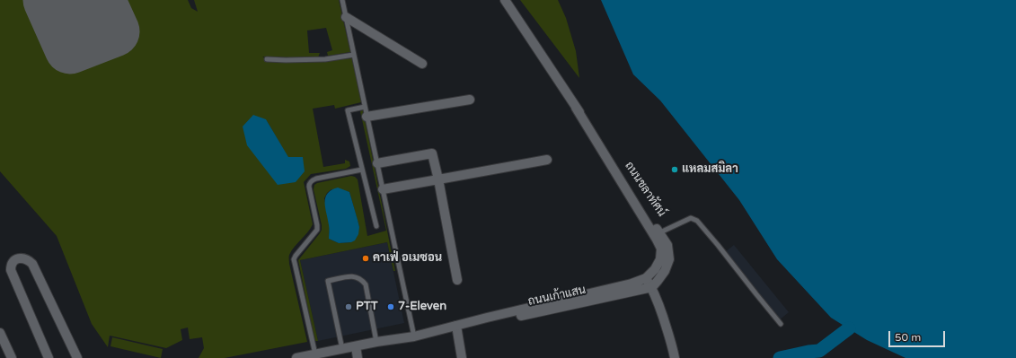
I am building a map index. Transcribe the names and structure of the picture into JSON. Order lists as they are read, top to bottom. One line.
{"streets":{"main road":["ถนนชลาทัศน์","ถนนเก้าแสน"]},"crossings":[["ถนนชลาทัศน์","ถนนเก้าแสน"]],"places":["แหลมสมิลา","คาเฟ่ อเมซอน","PTT","7-Eleven"],"scale_bar":"50 m"}
